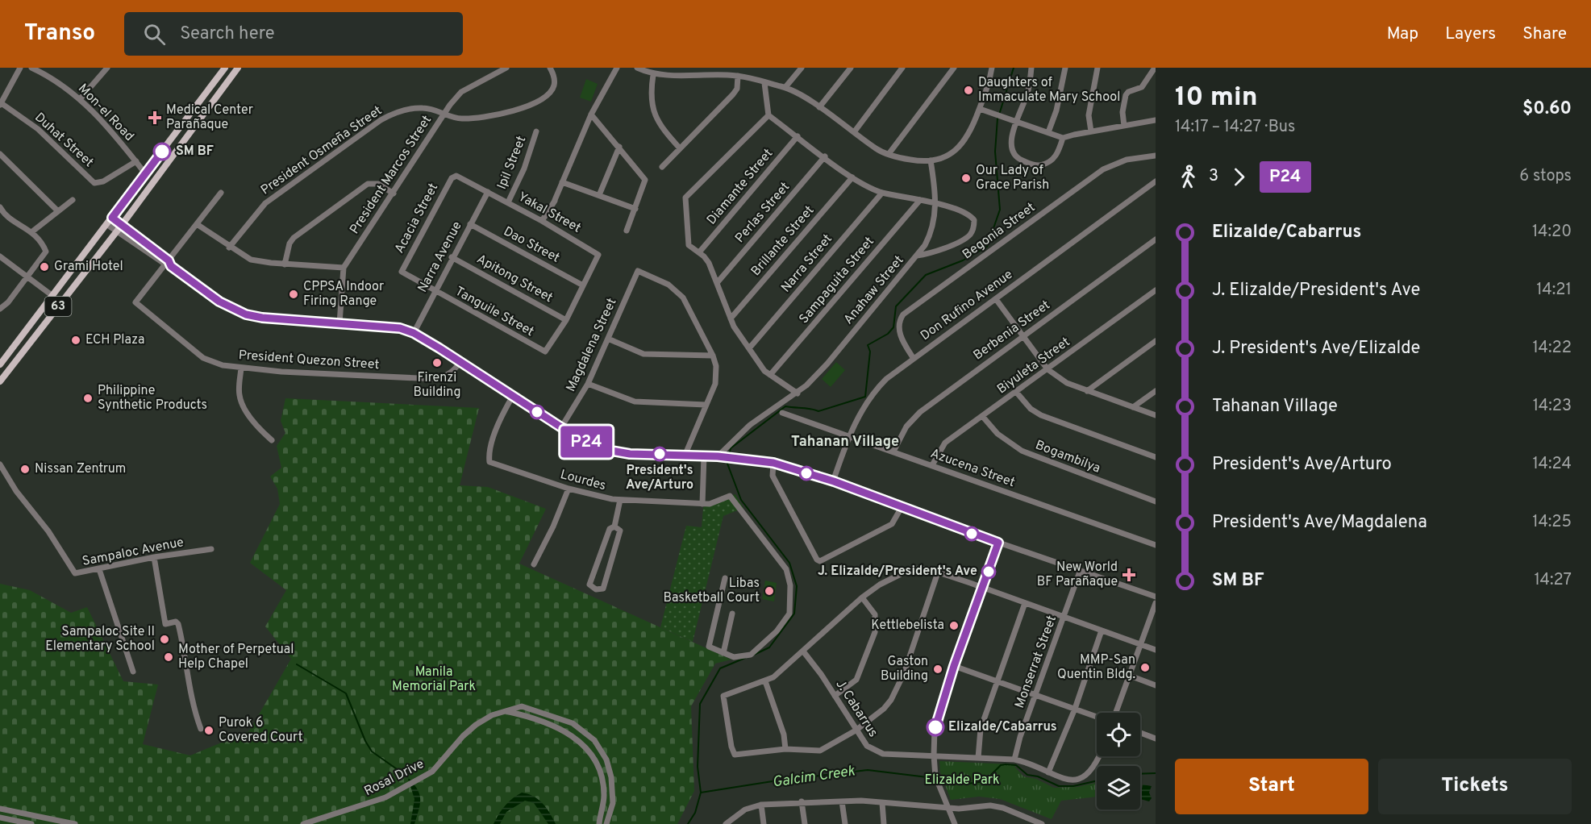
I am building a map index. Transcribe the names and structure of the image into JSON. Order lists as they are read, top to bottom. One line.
{"streets":{"main road":["63"],"street":["Mon-el Road","Duhat Street","President Osmeña Street","Ipil Street","President Marcos Street","Diamante Street","Yakal Street","Perlas Street","Acacia Street","Begonia Street","Brillante Street","Dao Street","Narra Avenue","Narra Street","Apitong Street","Sampaguita Street","Anahaw Street","Don Rufino Avenue","Tanguile Street","Berbenia Street","Magdalena Street","President Quezon Street","Biyuleta Street","Bogambilya","Azucena Street","Lourdes","Sampaloc Avenue","Monserrat Street","J. Cabarrus","Rosal Drive"]},"crossings":[["Mon-el Road","Duhat Street"],["Mon-el Road","63"],["President Osmeña Street","President Marcos Street"],["Ipil Street","Yakal Street"],["Yakal Street","Acacia Street"],["Yakal Street","Dao Street"],["Yakal Street","Narra Avenue"],["Acacia Street","Narra Avenue"],["Acacia Street","Tanguile Street"],["Begonia Street","Don Rufino Avenue"],["Dao Street","Narra Avenue"],["Narra Avenue","Apitong Street"],["Narra Avenue","Tanguile Street"],["Apitong Street","Tanguile Street"],["Don Rufino Avenue","Azucena Street"],["Berbenia Street","Azucena Street"],["Biyuleta Street","Bogambilya"],["Biyuleta Street","Azucena Street"],["Monserrat Street","J. Cabarrus"]],"districts":["Tahanan Village"],"water":["Galcim Creek"],"parks":["Manila Memorial Park","Elizalde Park"],"places":{"other":["Daughters of Immaculate Mary School","SM BF","Our Lady of Grace Parish","Grami Hotel","CPPSA Indoor Firing Range","ECH Plaza","Firenzi Building","Philippine Synthetic Products","President's Ave/Arturo","Nissan Zentrum","J. Elizalde/President's Ave","Libas Basketball Court","Kettlebelista","Sampaloc Site II Elementary School","Mother of Perpetual Help Chapel","MMP-San Quentin Bldg.","Gaston Building","Elizalde/Cabarrus","Purok 6 Covered Court"],"health":["Medical Center Parañaque","New World BF Parañaque"]},"lines":["bus line P24"],"page":{"header":"Transo","search":"Search here","nav":["Map","Layers","Share"],"on_map":"P24","heading":["10 min","14:17 – 14:27 · Bus","$0.60"],"legs":["3","P24","6 stops"],"list":[{"name":"Elizalde/Cabarrus","value":"14:20"},{"name":"J. Elizalde/President's Ave","value":"14:21"},{"name":"J. President's Ave/Elizalde","value":"14:22"},{"name":"Tahanan Village","value":"14:23"},{"name":"President's Ave/Arturo","value":"14:24"},{"name":"President's Ave/Magdalena","value":"14:25"},{"name":"SM BF","value":"14:27"}],"buttons":["Start","Tickets"]}}
